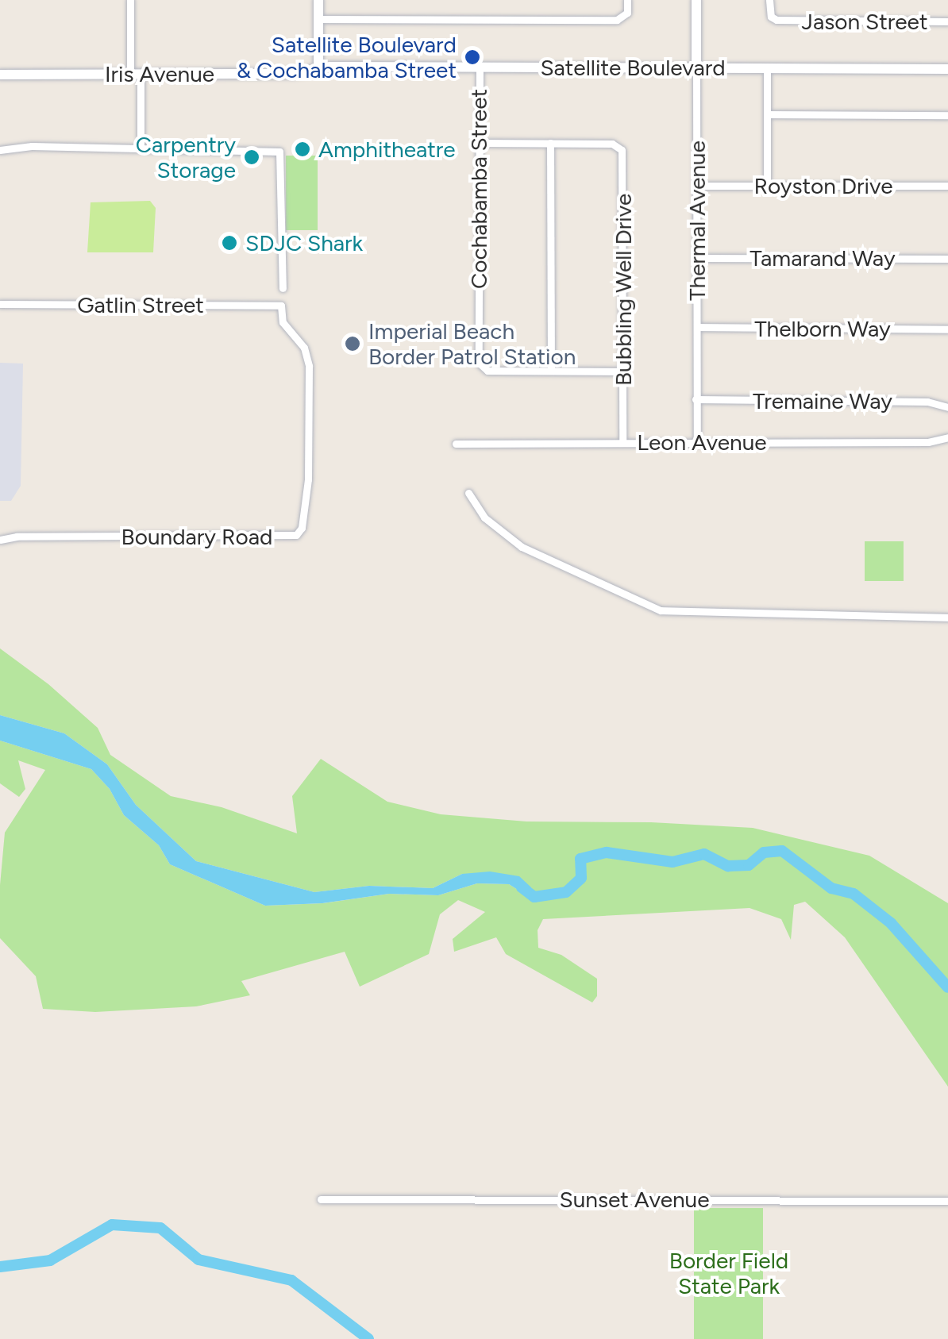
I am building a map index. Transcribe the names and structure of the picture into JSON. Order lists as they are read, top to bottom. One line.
{"streets":{"street":["Jason Street","Satellite Boulevard","Iris Avenue","Royston Drive","Cochabamba Street","Thermal Avenue","Tamarand Way","Bubbling Well Drive","Gatlin Street","Thelborn Way","Tremaine Way","Leon Avenue","Boundary Road","Sunset Avenue"]},"crossings":[["Satellite Boulevard","Iris Avenue"],["Satellite Boulevard","Cochabamba Street"],["Satellite Boulevard","Thermal Avenue"],["Royston Drive","Thermal Avenue"],["Thermal Avenue","Tamarand Way"],["Thermal Avenue","Thelborn Way"],["Thermal Avenue","Tremaine Way"],["Thermal Avenue","Leon Avenue"],["Bubbling Well Drive","Leon Avenue"],["Gatlin Street","Boundary Road"]],"parks":["Border Field State Park"],"places":["Satellite Boulevard & Cochabamba Street","Amphitheatre","Carpentry Storage","SDJC Shark","Imperial Beach Border Patrol Station"]}
